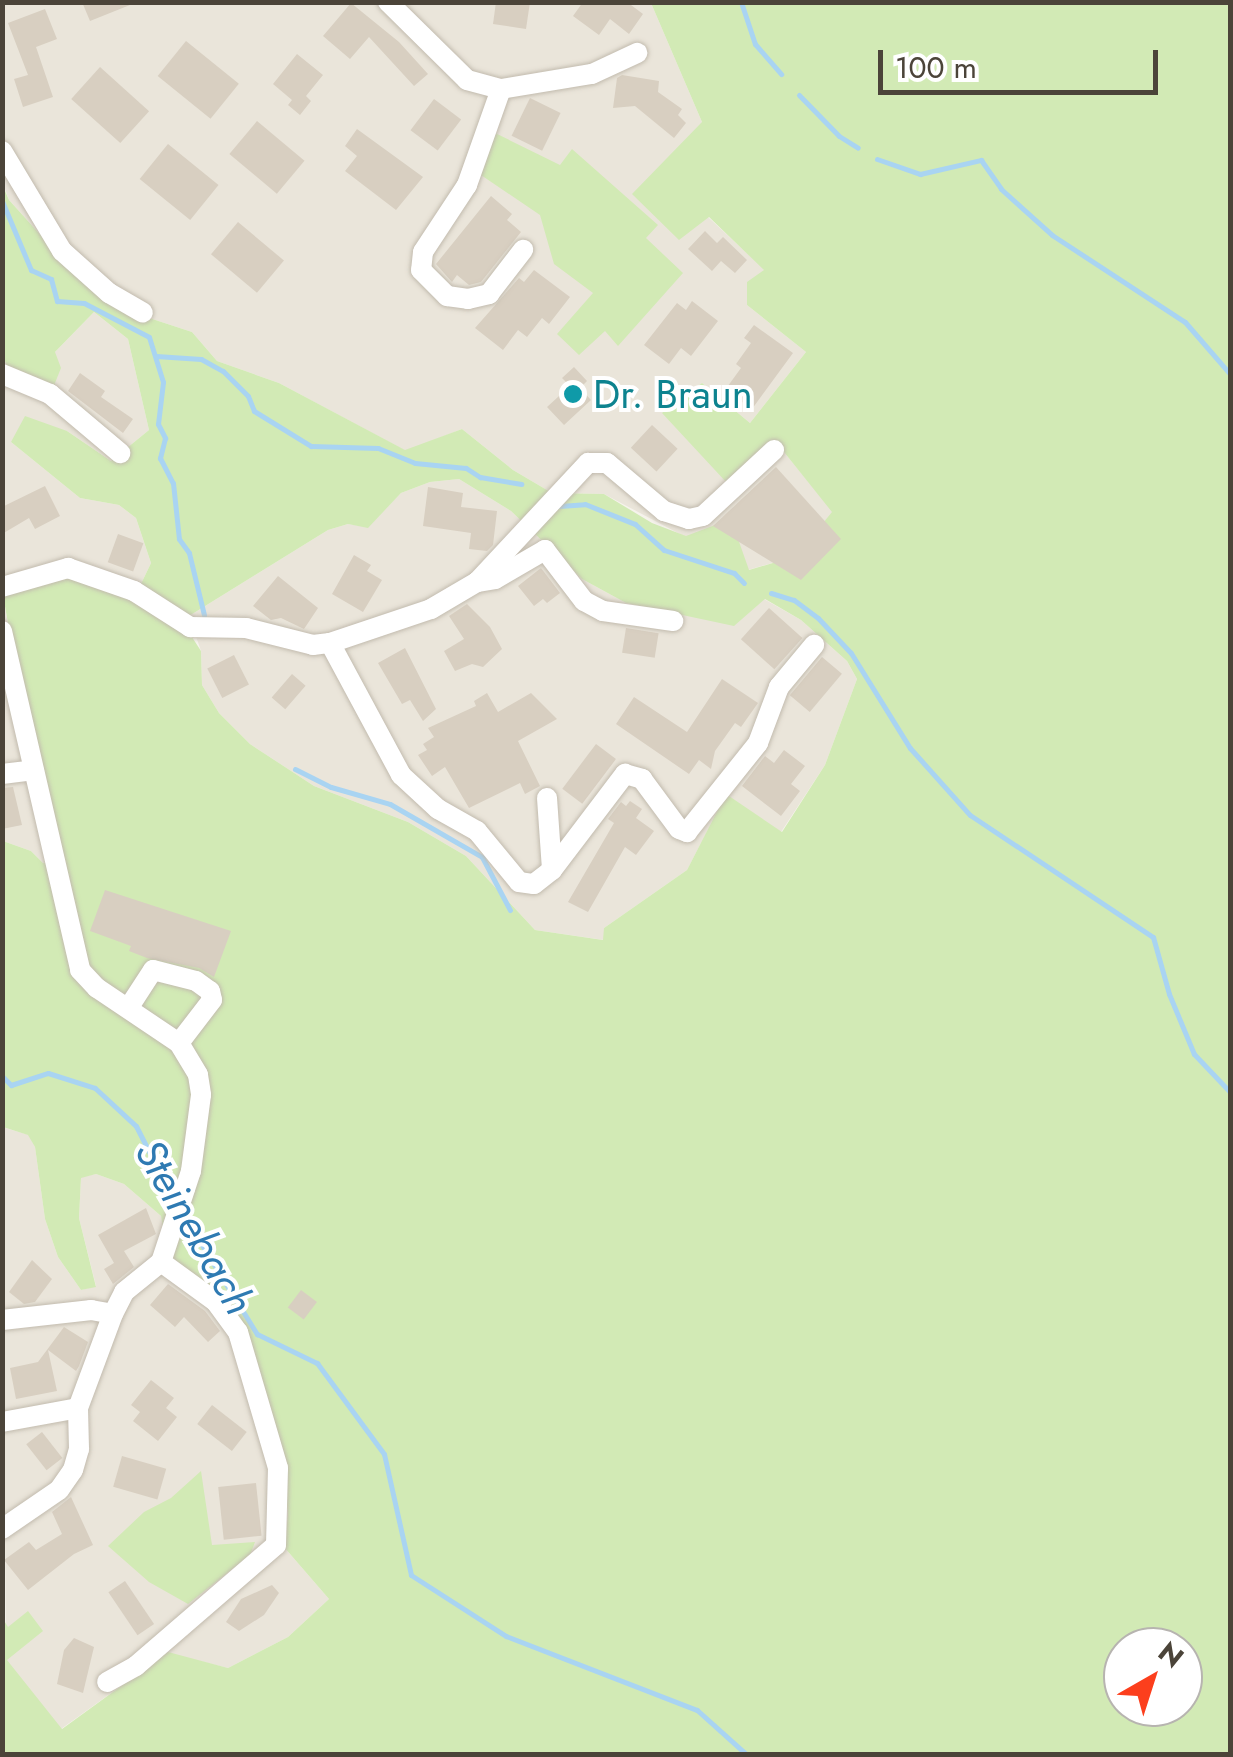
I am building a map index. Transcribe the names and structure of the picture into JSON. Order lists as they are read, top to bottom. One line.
{"water":["Steinebach"],"places":["Dr. Braun"],"scale_bar":"100 m","north":"top right"}
